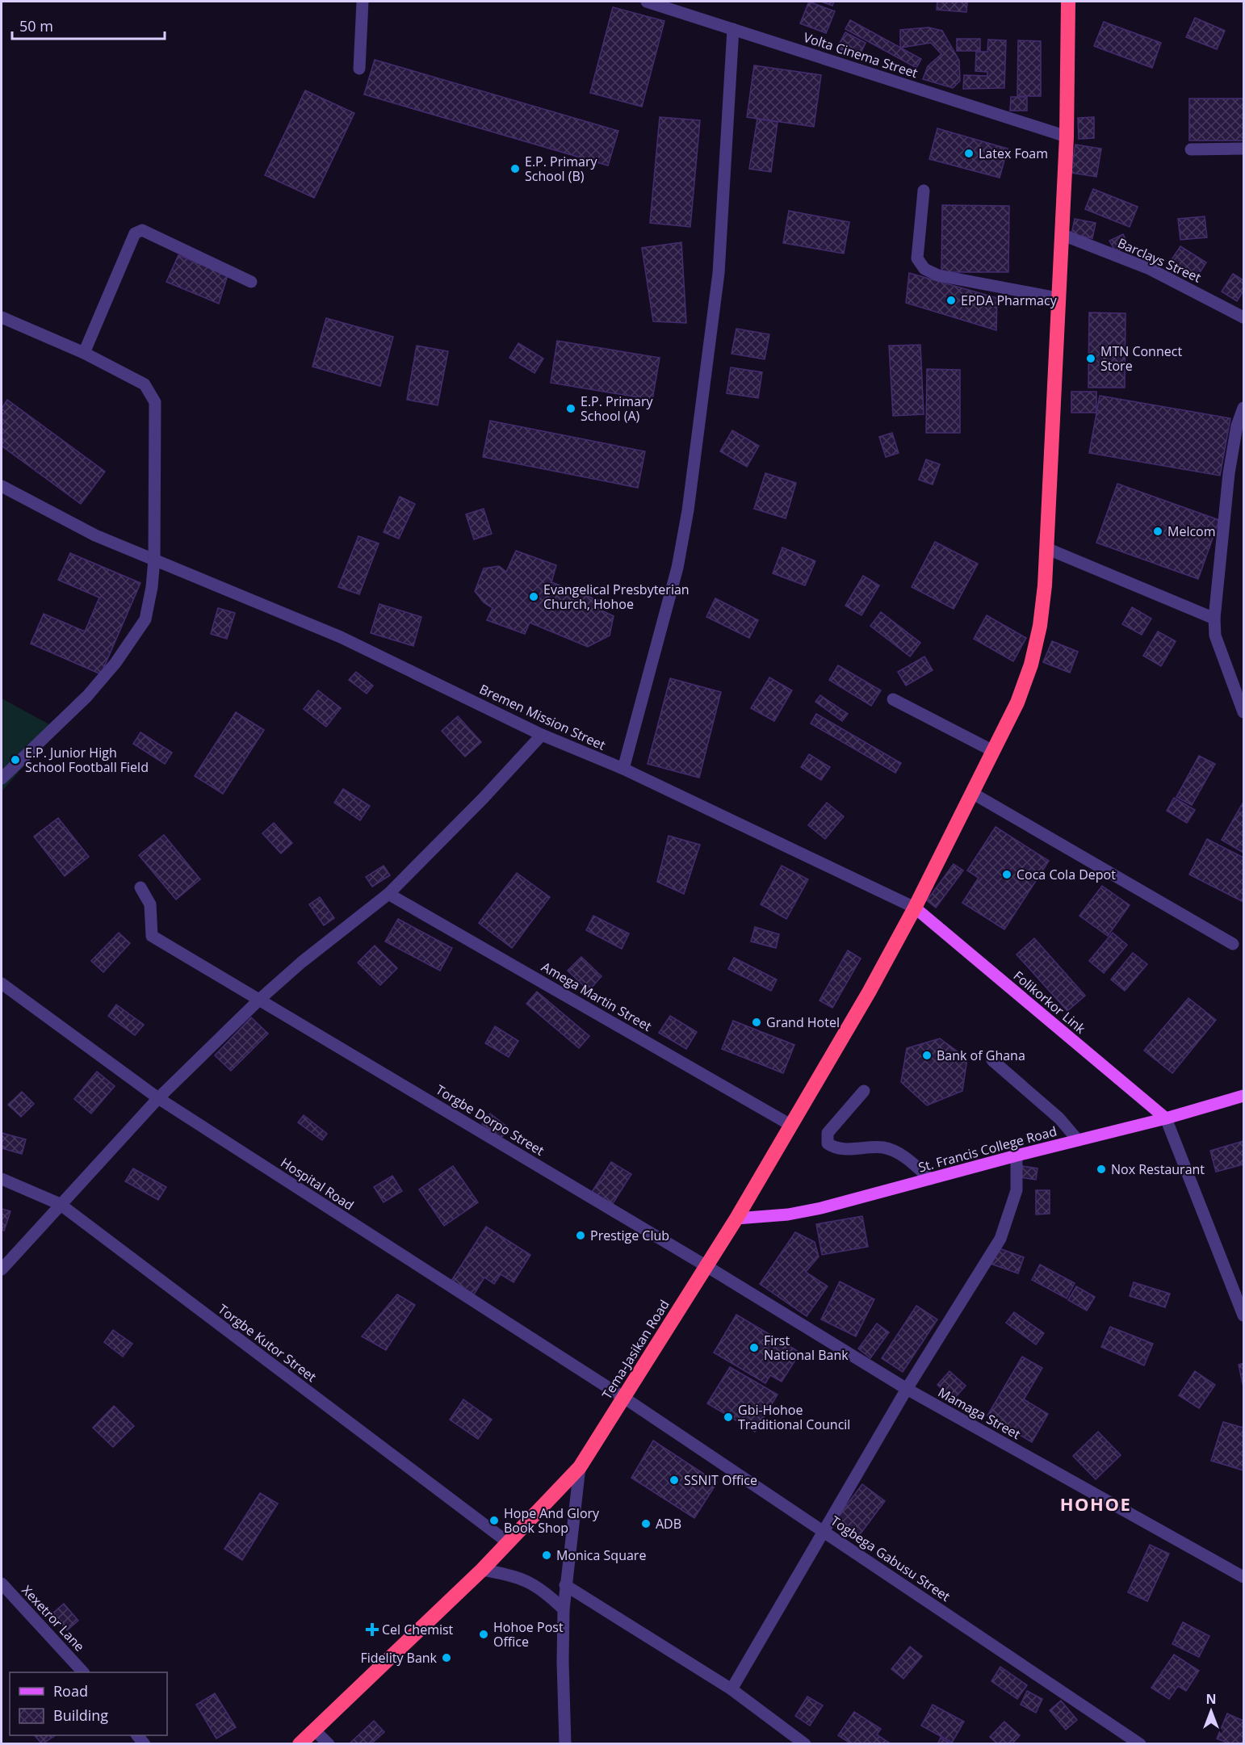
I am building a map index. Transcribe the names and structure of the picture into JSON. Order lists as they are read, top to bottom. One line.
{"streets":{"highway":["Tema-Jasikan Road"],"main road":["Folikorkor Link","St. Francis College Road"],"street":["Volta Cinema Street","Barclays Street","Bremen Mission Street","Amega Martin Street","Torgbe Dorpo Street","Hospital Road","Torgbe Kutor Street","Mamaga Street","Togbega Gabusu Street","Xexetror Lane"]},"crossings":[["Volta Cinema Street","Tema-Jasikan Road"],["Barclays Street","Tema-Jasikan Road"],["Bremen Mission Street","Folikorkor Link"],["Bremen Mission Street","Tema-Jasikan Road"],["Amega Martin Street","Tema-Jasikan Road"],["Folikorkor Link","St. Francis College Road"],["Folikorkor Link","Tema-Jasikan Road"],["Torgbe Dorpo Street","Tema-Jasikan Road"],["Torgbe Dorpo Street","Mamaga Street"],["St. Francis College Road","Tema-Jasikan Road"],["Hospital Road","Tema-Jasikan Road"],["Hospital Road","Togbega Gabusu Street"],["Torgbe Kutor Street","Tema-Jasikan Road"],["Tema-Jasikan Road","Mamaga Street"],["Tema-Jasikan Road","Togbega Gabusu Street"]],"districts":["HOHOE"],"places":{"other":["Latex Foam","E.P. Primary School (B)","EPDA Pharmacy","MTN Connect Store","E.P. Primary School (A)","Melcom","Evangelical Presbyterian Church, Hohoe","E.P. Junior High School Football Field","Coca Cola Depot","Grand Hotel","Bank of Ghana","Nox Restaurant","Prestige Club","First National Bank","Gbi-Hohoe Traditional Council","SSNIT Office","Hope And Glory Book Shop","ADB","Monica Square","Hohoe Post Office","Fidelity Bank"],"health":["Cel Chemist"]},"legend":["Road","Building"],"scale_bar":"50 m","north":"top"}
